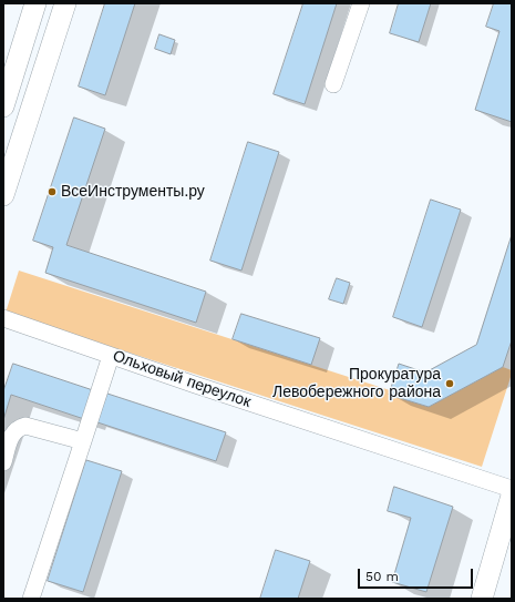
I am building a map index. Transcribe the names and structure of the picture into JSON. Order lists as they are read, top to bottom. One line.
{"streets":{"street":["Ольховый переулок"]},"places":["ВсеИнструменты.ру","Прокуратура Левобережного района"],"scale_bar":"50 m"}
